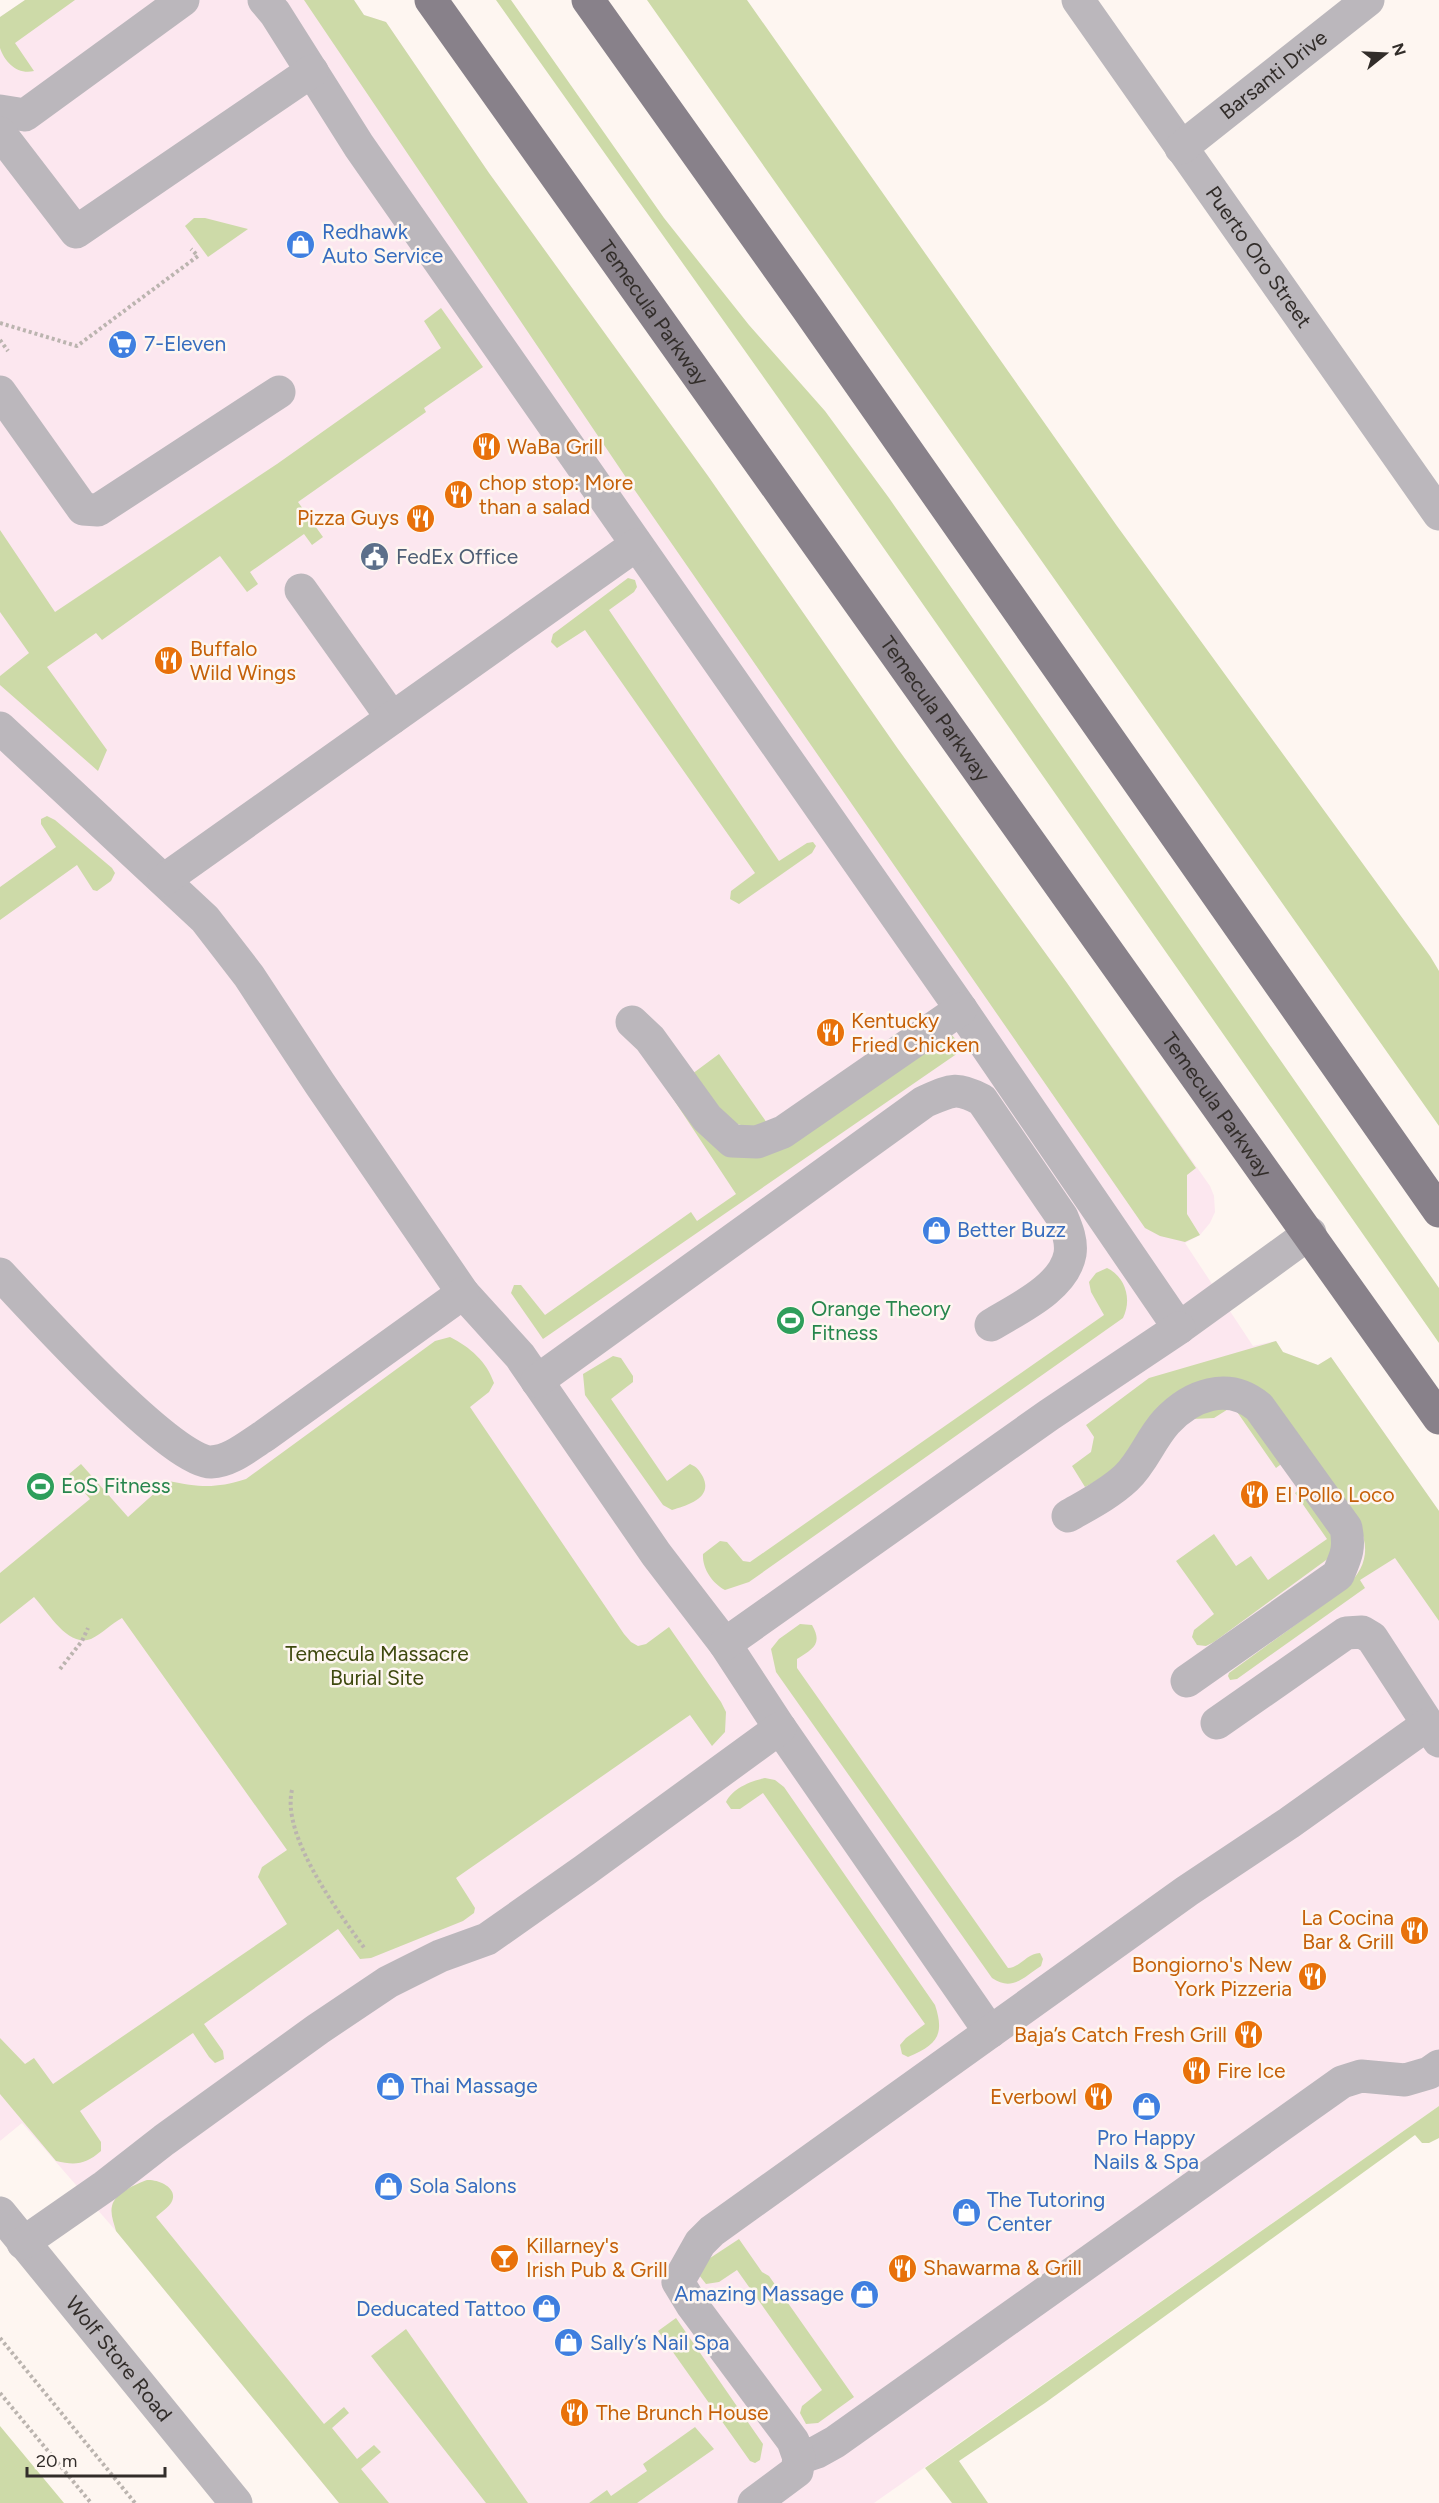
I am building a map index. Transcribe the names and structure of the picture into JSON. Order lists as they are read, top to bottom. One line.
{"streets":{"main road":["Temecula Parkway"],"street":["Barsanti Drive","Puerto Oro Street","Wolf Store Road"]},"crossings":[["Barsanti Drive","Puerto Oro Street"]],"parks":["Temecula Massacre Burial Site"],"places":{"shop":["Redhawk Auto Service","Better Buzz","Thai Massage","Pro Happy Nails & Spa","Sola Salons","The Tutoring Center","Amazing Massage","Deducated Tattoo","Sally’s Nail Spa"],"supermarket":["7-Eleven"],"restaurant":["WaBa Grill","chop stop: More than a salad","Pizza Guys","Buffalo Wild Wings","Kentucky Fried Chicken","El Pollo Loco","La Cocina Bar & Grill","Bongiorno's New York Pizzeria","Baja’s Catch Fresh Grill","Fire Ice","Everbowl","Shawarma & Grill","The Brunch House"],"public building":["FedEx Office"],"sports":["Orange Theory Fitness","EoS Fitness"],"bar":["Killarney's Irish Pub & Grill"]},"scale_bar":"20 m","north":"right"}
